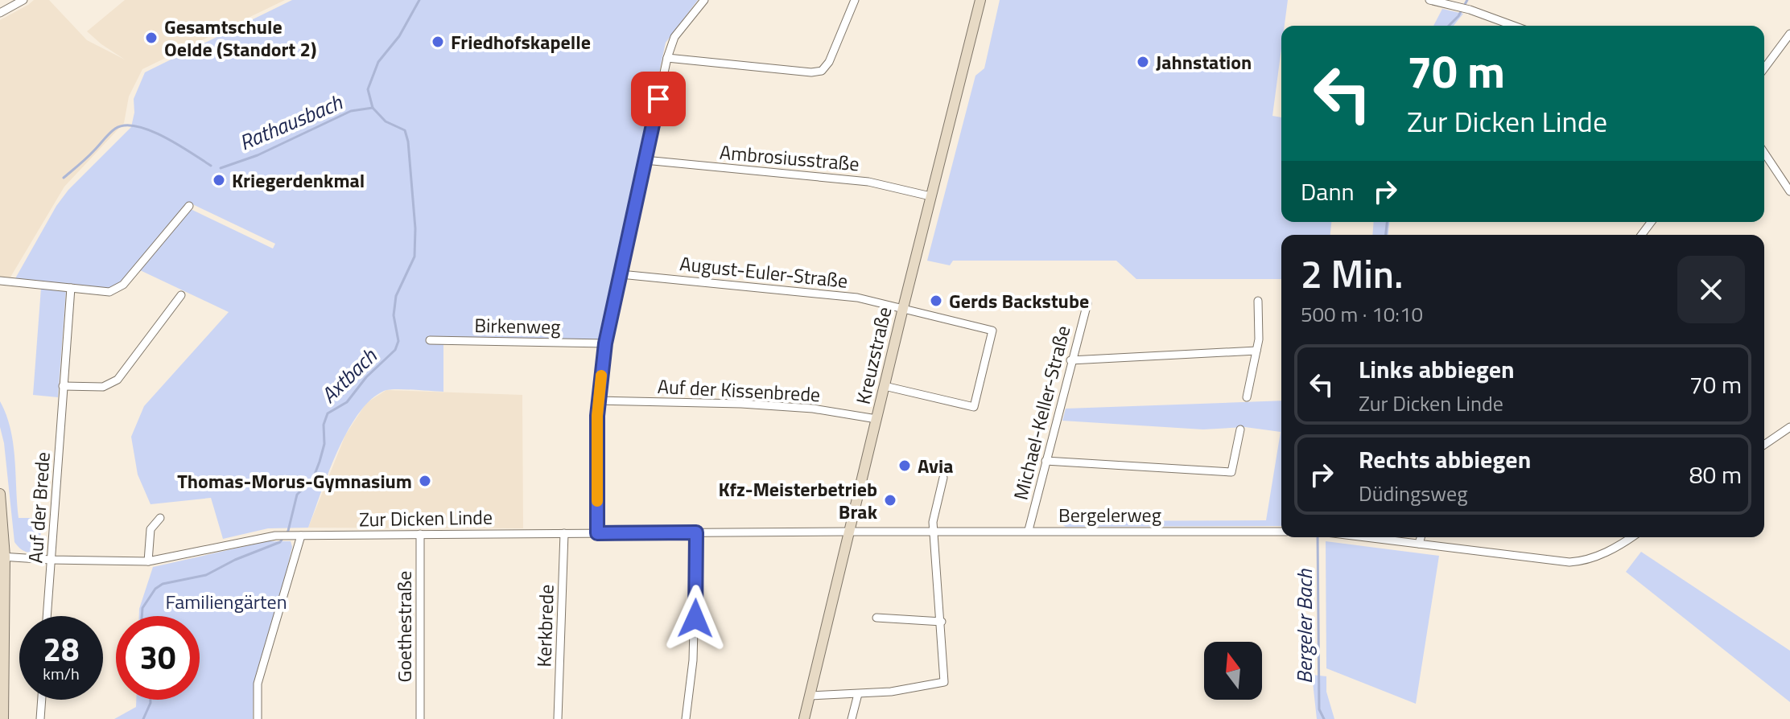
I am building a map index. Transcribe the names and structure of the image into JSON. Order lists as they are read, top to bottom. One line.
{"streets":{"street":["Ambrosiusstraße","August-Euler-Straße","Birkenweg","Kreuzstraße","Auf der Kissenbrede","Michael-Keller-Straße","Auf der Brede","Bergelerweg","Zur Dicken Linde","Kerkbrede","Goethestraße"]},"crossings":[["Ambrosiusstraße","Kreuzstraße"],["August-Euler-Straße","Kreuzstraße"],["Kreuzstraße","Auf der Kissenbrede"],["Kreuzstraße","Bergelerweg"],["Kreuzstraße","Zur Dicken Linde"],["Michael-Keller-Straße","Bergelerweg"],["Auf der Brede","Zur Dicken Linde"],["Bergelerweg","Zur Dicken Linde"],["Zur Dicken Linde","Kerkbrede"],["Zur Dicken Linde","Goethestraße"]],"water":["Rathausbach","Axtbach","Bergeler Bach"],"parks":["Familiengärten"],"places":["Gesamtschule Oelde (Standort 2)","Friedhofskapelle","Jahnstation","Kriegerdenkmal","Gerds Backstube","Avia","Thomas-Morus-Gymnasium","Kfz-Meisterbetrieb Brak"],"north":"top","page":{"turn":["70 m","Zur Dicken Linde"],"then":"Dann","heading":["2 Min.","500 m · 10:10"],"list":[{"name":"Links abbiegen","note":"Zur Dicken Linde","value":"70 m"},{"name":"Rechts abbiegen","note":"Düdingsweg","value":"80 m"}],"speed":"28 km/h","limit":"30"}}
